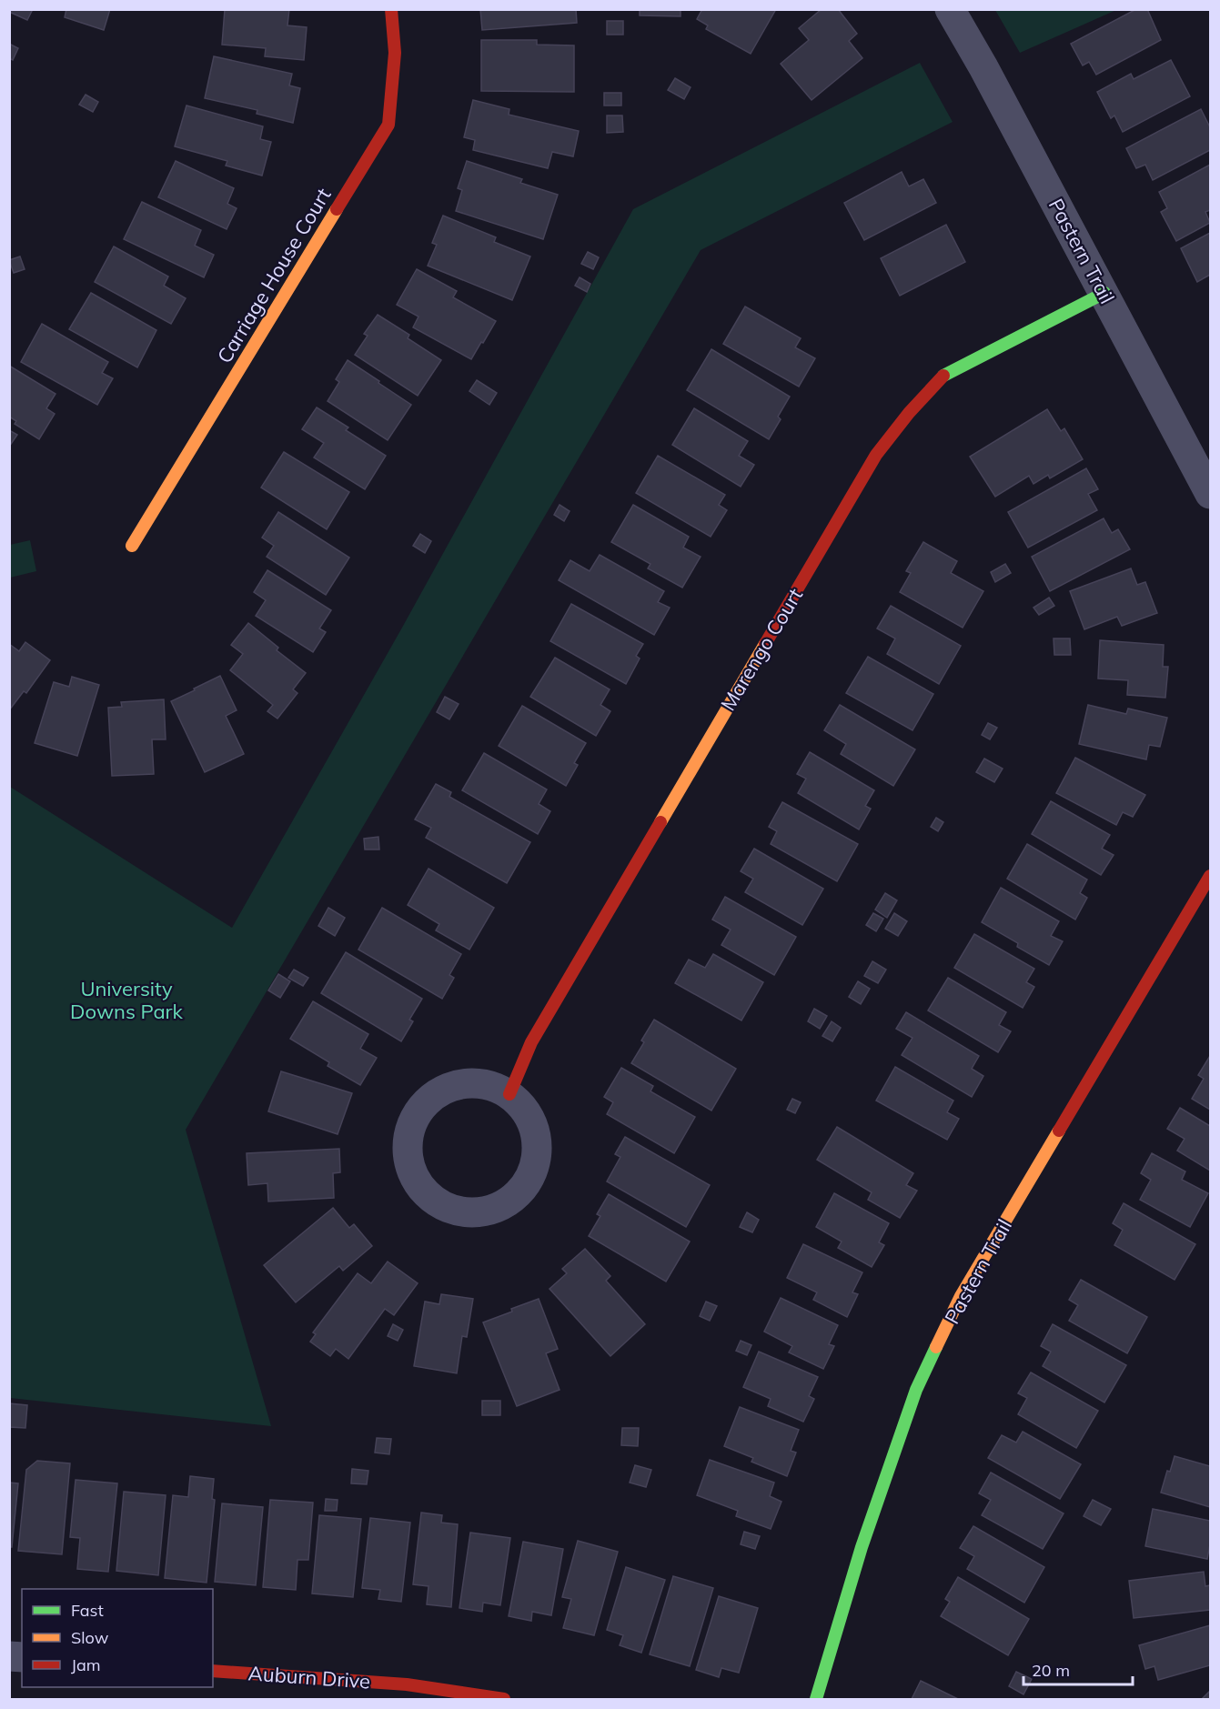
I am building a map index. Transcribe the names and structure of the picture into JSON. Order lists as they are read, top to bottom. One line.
{"streets":{"street":["Pastern Trail","Carriage House Court","Marengo Court","Auburn Drive"]},"crossings":[["Pastern Trail","Marengo Court"]],"parks":["University Downs Park"],"legend":["Fast","Slow","Jam"],"scale_bar":"20 m"}
